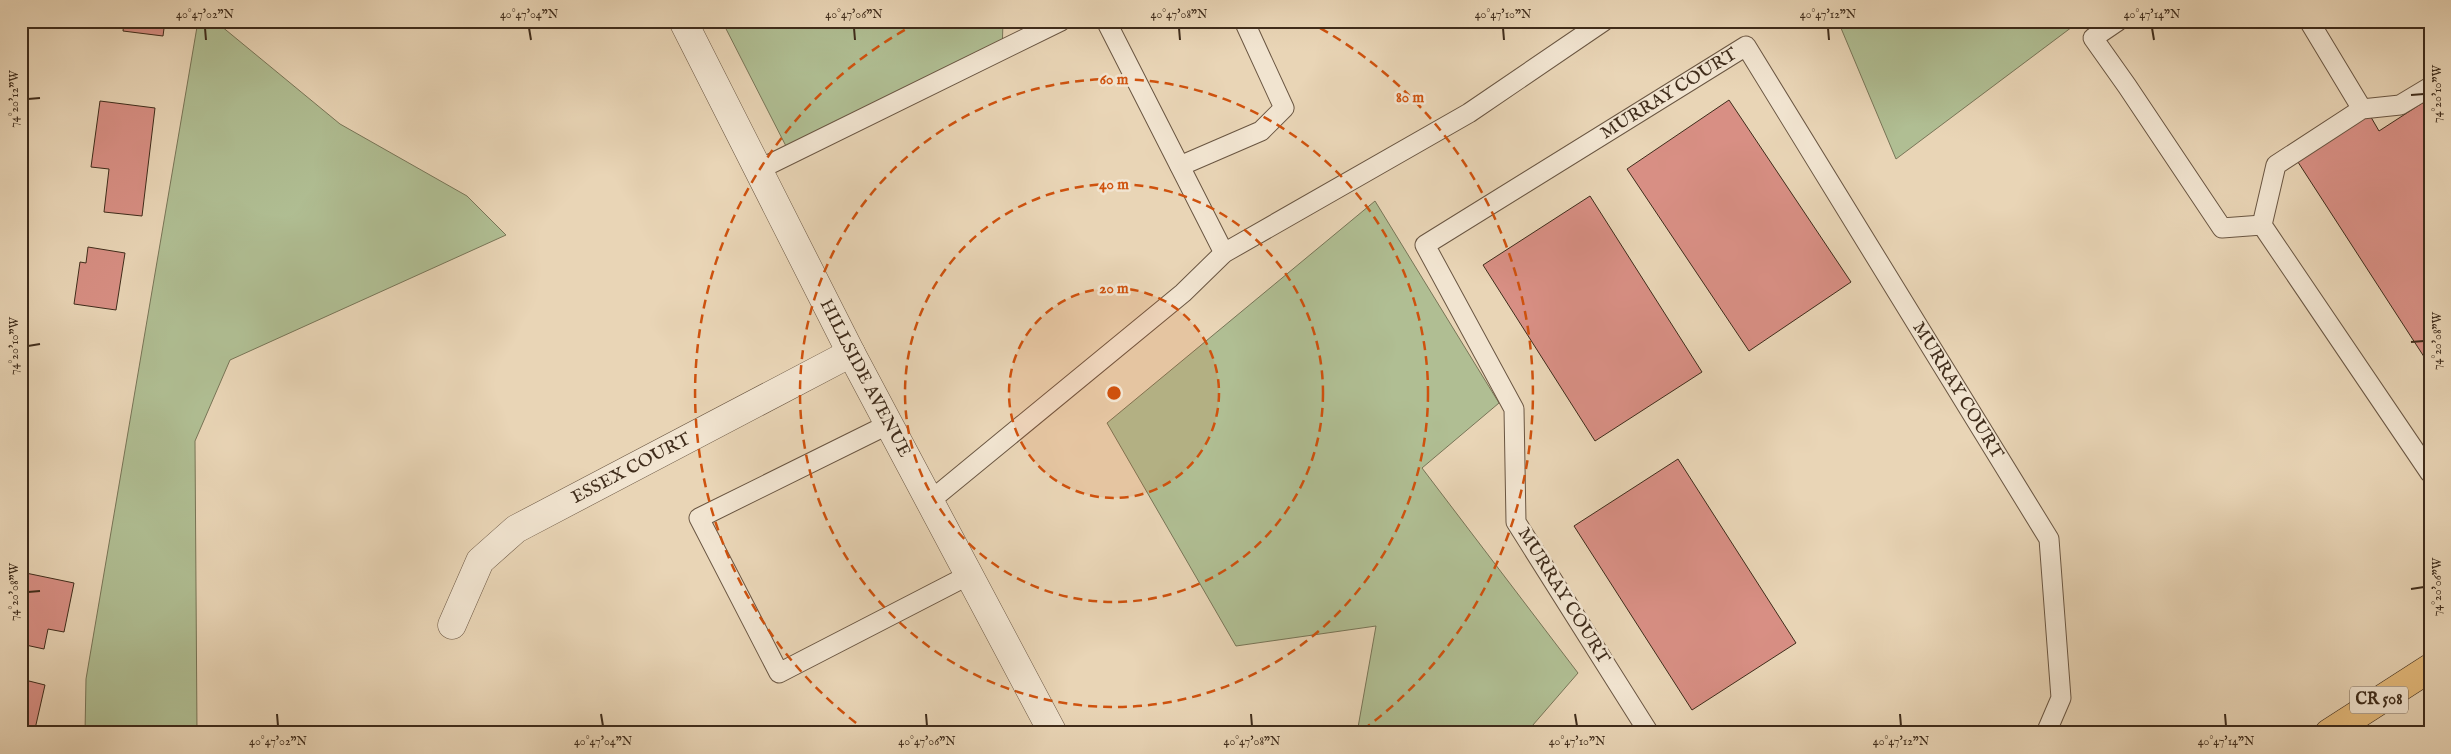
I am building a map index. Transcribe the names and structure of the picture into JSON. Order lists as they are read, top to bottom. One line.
{"streets":{"main road":["CR 508"],"street":["HILLSIDE AVENUE","ESSEX COURT"],"lane":["MURRAY COURT"]},"crossings":[["HILLSIDE AVENUE","ESSEX COURT"]],"coordinates":["40°47'02\"N","40°47'04\"N","40°47'06\"N","40°47'08\"N","40°47'10\"N","40°47'12\"N","40°47'14\"N","74°20'10\"W","74°20'12\"W","74°20'08\"W","74°20'06\"W"],"rings":["60 m","80 m","40 m","20 m"]}
